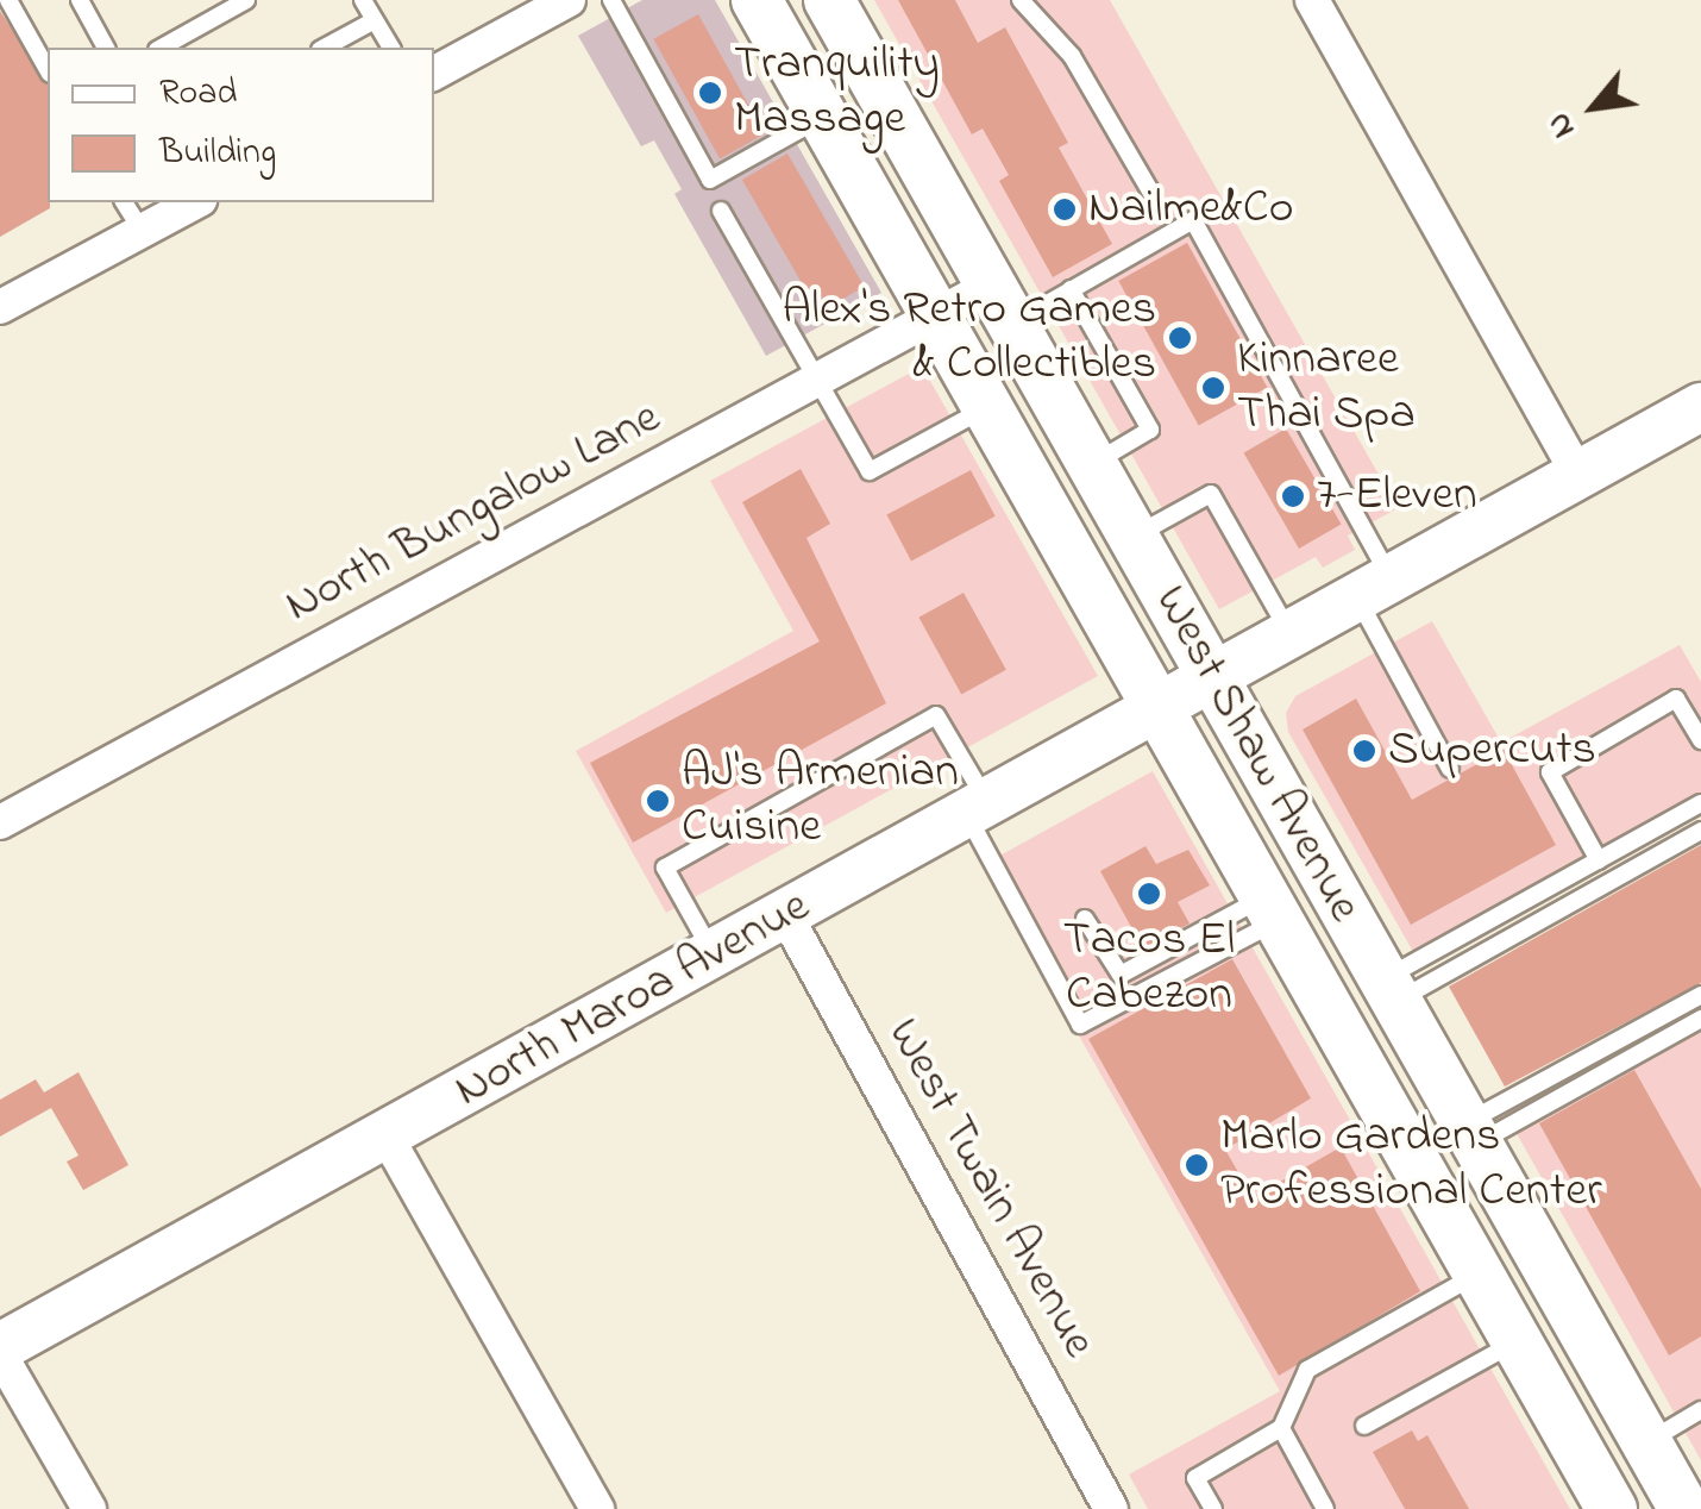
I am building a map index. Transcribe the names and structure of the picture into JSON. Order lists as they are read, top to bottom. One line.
{"streets":{"main road":["West Shaw Avenue","North Maroa Avenue"],"street":["North Bungalow Lane","West Twain Avenue"]},"crossings":[["North Bungalow Lane","West Shaw Avenue"],["West Shaw Avenue","North Maroa Avenue"],["North Maroa Avenue","West Twain Avenue"]],"places":["Tranquility Massage","Nailme&Co","Alex's Retro Games & Collectibles","Kinnaree Thai Spa","7-Eleven","Supercuts","AJ's Armenian Cuisine","Tacos El Cabezon","Marlo Gardens Professional Center"],"legend":["Road","Building"],"north":"bottom left"}
